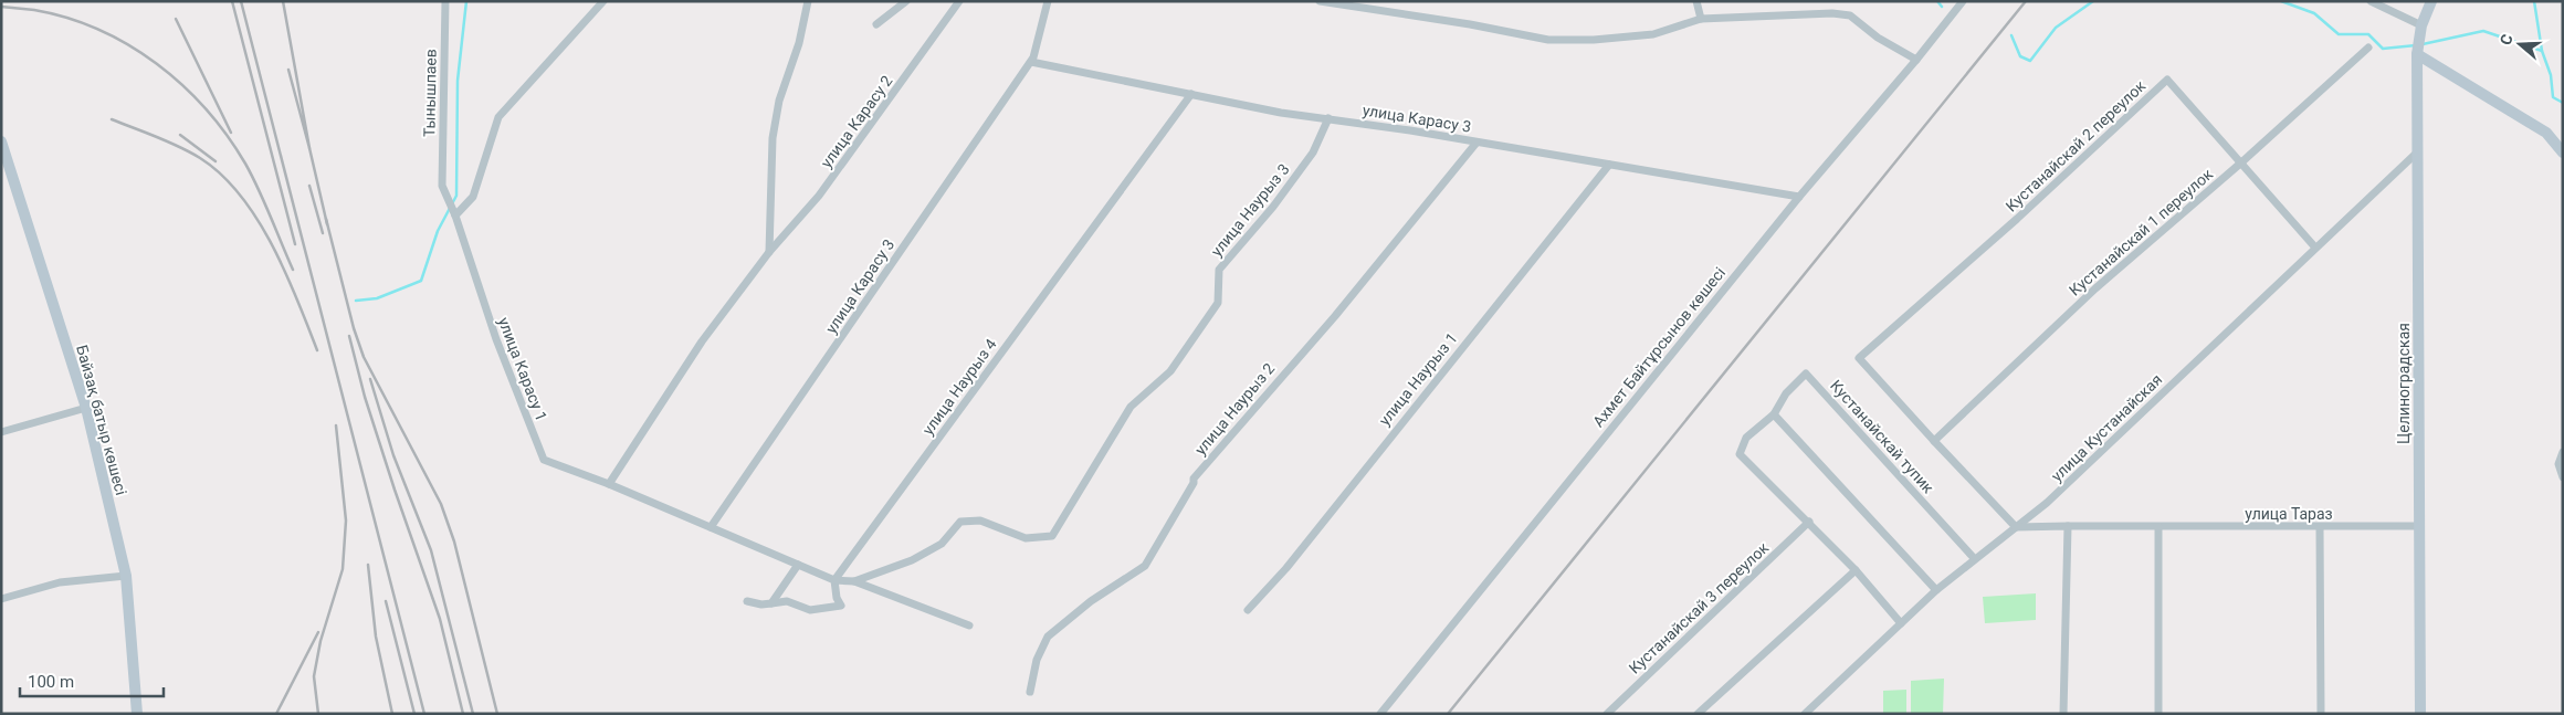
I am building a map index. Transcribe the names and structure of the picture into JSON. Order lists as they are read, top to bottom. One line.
{"streets":{"street":["Тынышпаев","улица Карасу 3","улица Карасу 2","Кустанайскай 2 переулок","улица Наурыз 3","Кустанайскай 1 переулок","Ахмет Байтұрсынов көшесі","улица Карасу 1","улица Наурыз 1","Целиноградская","улица Наурыз 4","улица Наурыз 2","Байзақ батыр көшесі","улица Кустанайская","Кустанайскай тупик","улица Тараз","Кустанайскай 3 переулок"]},"crossings":[["Тынышпаев","улица Карасу 1"],["улица Карасу 3","улица Наурыз 3"],["улица Карасу 3","Ахмет Байтұрсынов көшесі"],["улица Карасу 3","улица Карасу 1"],["улица Карасу 3","улица Наурыз 1"],["улица Карасу 3","улица Наурыз 4"],["улица Карасу 3","улица Наурыз 2"],["улица Карасу 2","улица Карасу 1"],["Кустанайскай 2 переулок","Кустанайскай 1 переулок"],["Кустанайскай 2 переулок","улица Кустанайская"],["улица Карасу 1","улица Наурыз 4"],["Целиноградская","улица Кустанайская"],["Целиноградская","улица Тараз"],["улица Кустанайская","Кустанайскай тупик"],["улица Кустанайская","улица Тараз"],["Кустанайскай тупик","Кустанайскай 3 переулок"]],"scale_bar":"100 m","north":"left"}
